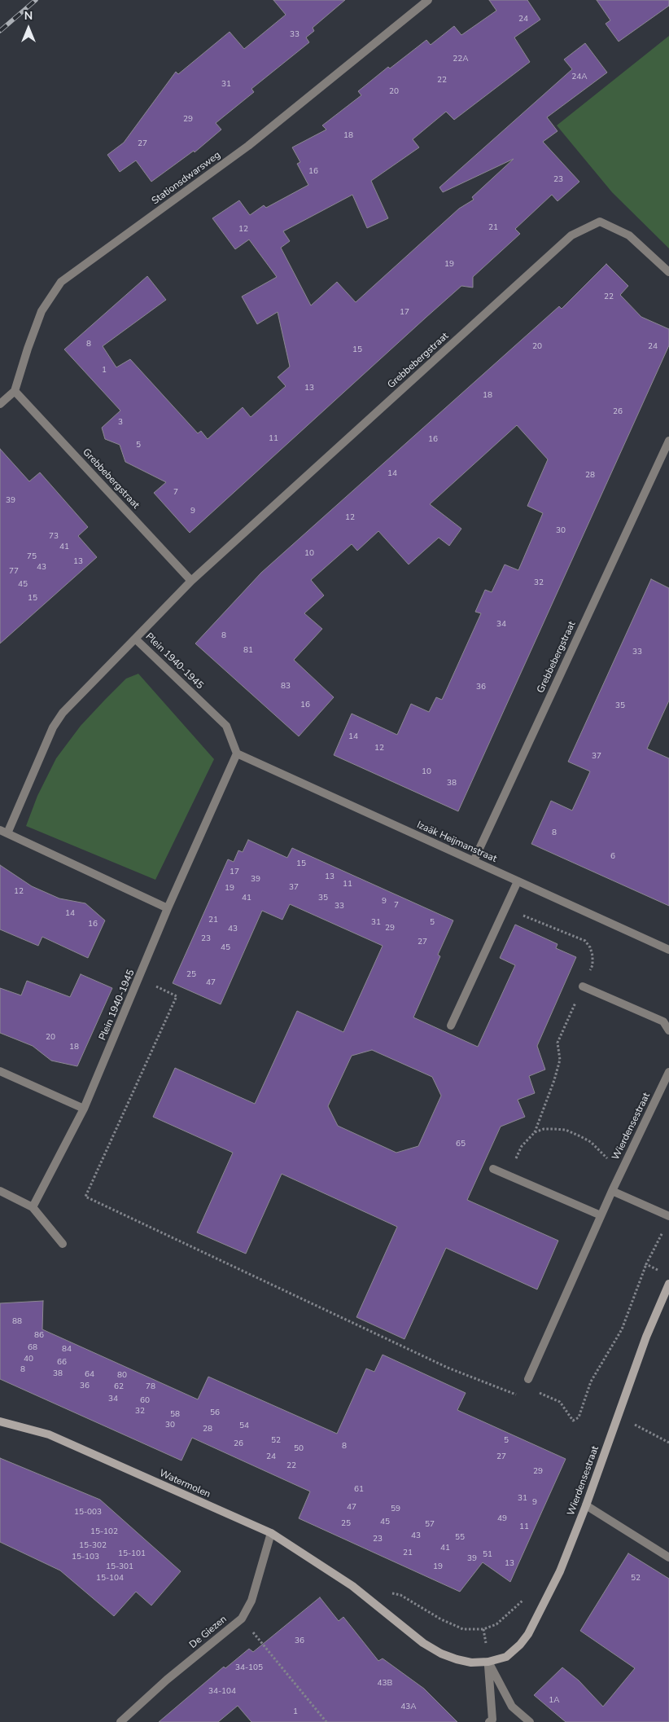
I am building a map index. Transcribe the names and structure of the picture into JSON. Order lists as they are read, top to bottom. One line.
{"streets":{"street":["Stationsdwarsweg","Grebbebergstraat","Plein 1940-1945","Izaäk Heijmanstraat","Wierdensestraat","Watermolen","De Giezen"]},"crossings":[["Stationsdwarsweg","Grebbebergstraat"],["Grebbebergstraat","Plein 1940-1945"],["Grebbebergstraat","Izaäk Heijmanstraat"],["Plein 1940-1945","Izaäk Heijmanstraat"],["Wierdensestraat","Watermolen"],["Watermolen","De Giezen"]],"house_numbers":["24","33","22A","24A","22","31","20","29","18","27","16","23","21","12","19","22","17","8","20","24","15","1","13","18","26","3","11","16","5","14","28","7","39","9","12","30","73","41","10","75","13","43","77","32","45","15","34","8","81","33","83","36","16","35","14","12","37","10","38","8","6","15","17","13","39","11","37","19","12","41","35","9","7","33","14","21","31","5","16","29","43","23","27","45","25","47","20","18","65","88","86","68","84","40","66","8","38","64","80","36","62","78","34","60","32","56","58","30","54","28","52","5","26","8","50","24","27","22","29","61","31","9","47","59","15-003","49","45","25","57","11","15-102","43","55","23","15-302","41","21","15-101","51","15-103","39","13","15-301","19","15-104","52","36","34-105","43B","34-104","1A","43A","1"],"north":"top"}
